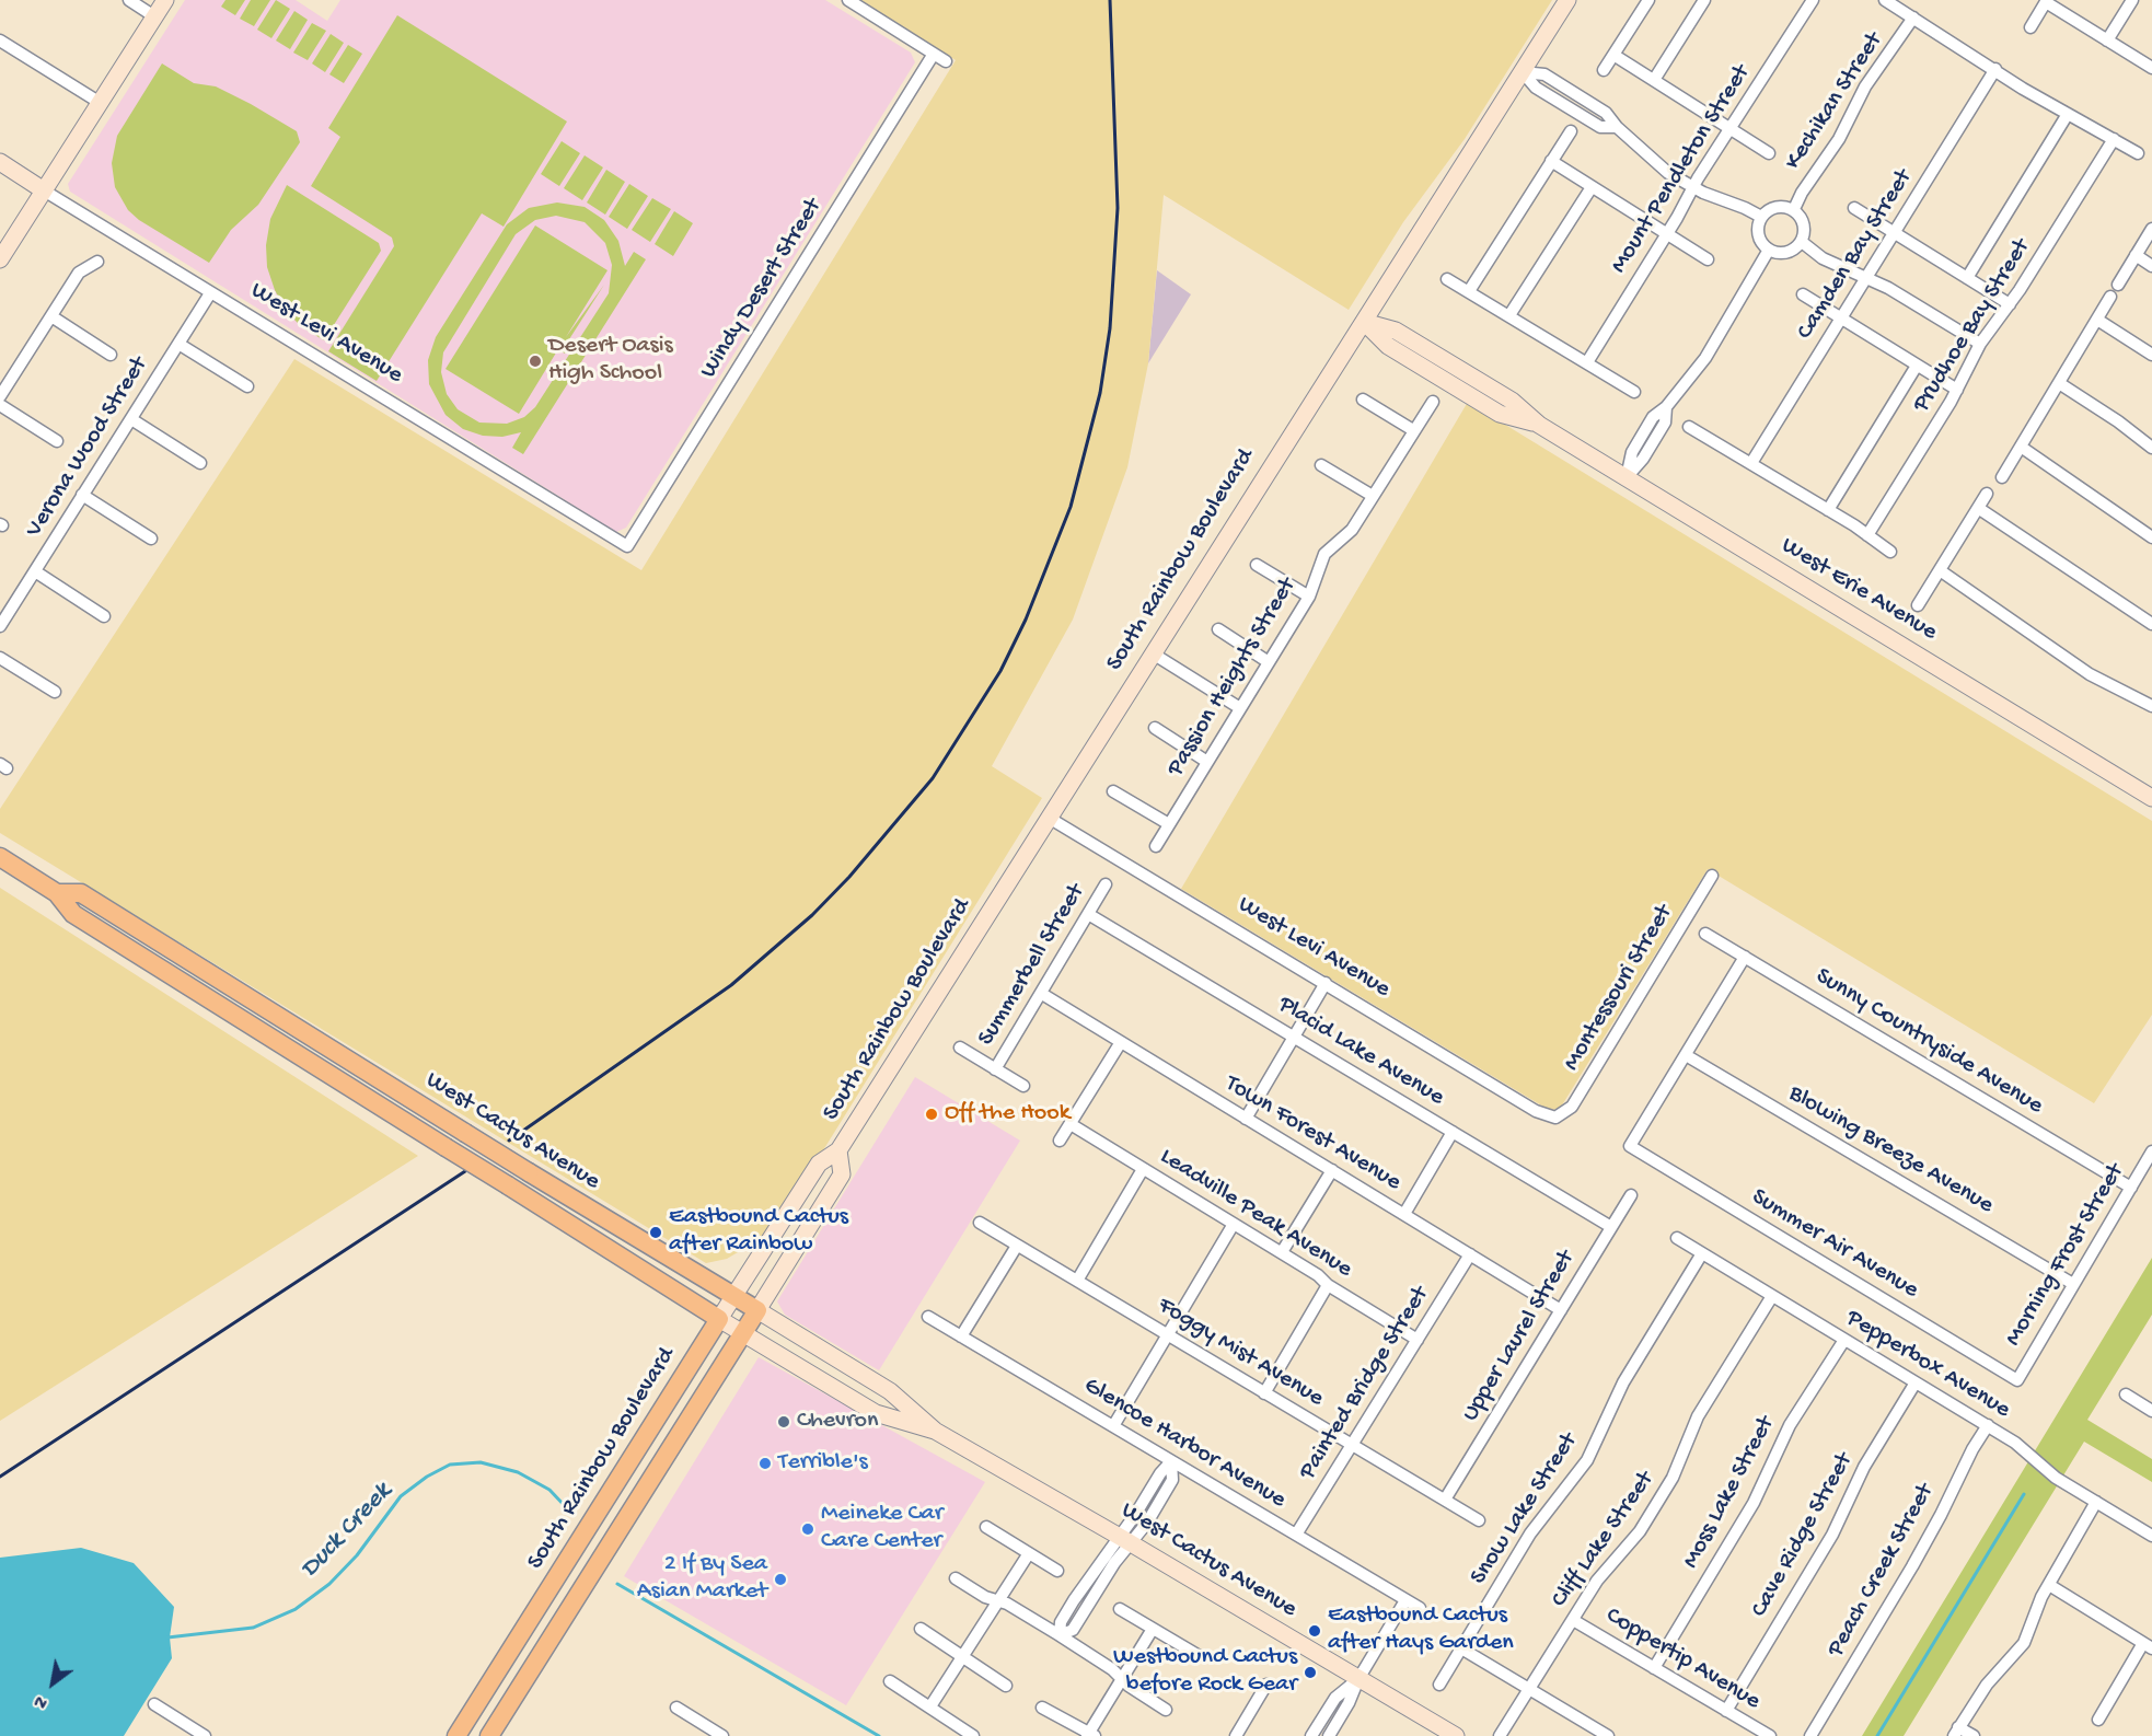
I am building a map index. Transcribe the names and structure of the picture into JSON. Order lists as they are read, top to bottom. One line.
{"streets":{"main road":["South Rainbow Boulevard","West Cactus Avenue"],"street":["Kechikan Street","Mount Pendleton Street","Camden Bay Street","Windy Desert Street","Prudhoe Bay Street","West Levi Avenue","Verona Wood Street","West Erie Avenue","Passion Heights Street","Summerbell Street","Montessouri Street","Sunny Countryside Avenue","Placid Lake Avenue","Town Forest Avenue","Blowing Breeze Avenue","Leadville Peak Avenue","Summer Air Avenue","Morning Frost Street","Upper Laurel Street","Foggy Mist Avenue","Pepperbox Avenue","Painted Bridge Street","Glencoe Harbor Avenue","Moss Lake Street","Snow Lake Street","Cave Ridge Street","Cliff Lake Street","Peach Creek Street","Coppertip Avenue"]},"crossings":[["Windy Desert Street","West Levi Avenue"],["West Levi Avenue","Verona Wood Street"],["West Levi Avenue","South Rainbow Boulevard"],["West Levi Avenue","Montessouri Street"],["South Rainbow Boulevard","West Erie Avenue"],["South Rainbow Boulevard","West Cactus Avenue"],["Summerbell Street","Placid Lake Avenue"],["Summerbell Street","Town Forest Avenue"],["Sunny Countryside Avenue","Morning Frost Street"],["Placid Lake Avenue","Upper Laurel Street"],["Town Forest Avenue","Upper Laurel Street"],["Town Forest Avenue","Painted Bridge Street"],["Blowing Breeze Avenue","Summer Air Avenue"],["Blowing Breeze Avenue","Morning Frost Street"],["Leadville Peak Avenue","Painted Bridge Street"],["Summer Air Avenue","Morning Frost Street"],["Upper Laurel Street","Foggy Mist Avenue"],["Foggy Mist Avenue","Painted Bridge Street"],["Pepperbox Avenue","Moss Lake Street"],["Pepperbox Avenue","Snow Lake Street"],["Pepperbox Avenue","Cave Ridge Street"],["Pepperbox Avenue","Cliff Lake Street"],["Pepperbox Avenue","Peach Creek Street"],["Painted Bridge Street","Glencoe Harbor Avenue"],["Moss Lake Street","Coppertip Avenue"],["Cave Ridge Street","Coppertip Avenue"],["Cliff Lake Street","Coppertip Avenue"]],"water":["Duck Creek"],"places":["Desert Oasis High School","Off the Hook","Eastbound Cactus after Rainbow","Chevron","Terrible's","Meineke Car Care Center","2 If By Sea Asian Market","Eastbound Cactus after Hays Garden","Westbound Cactus before Rock Gear"],"north":"bottom left"}
